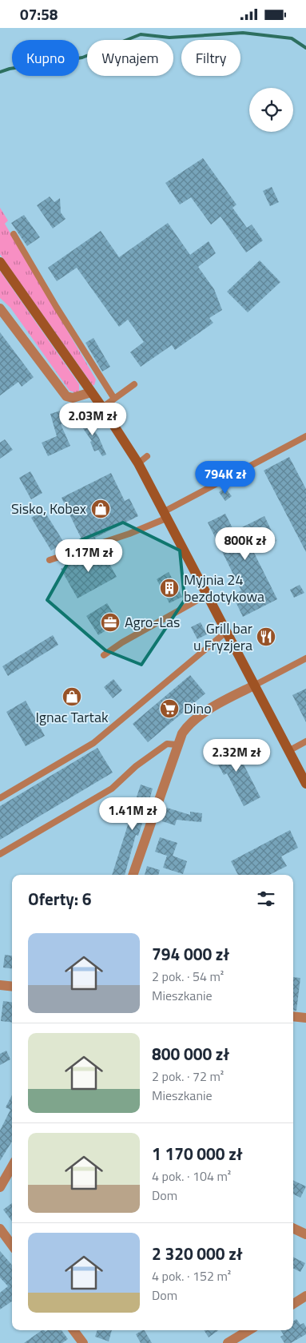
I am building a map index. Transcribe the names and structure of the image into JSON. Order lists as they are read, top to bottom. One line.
{"places":{"shop":["Sisko, Kobex","Ignac Tartak"],"building":["Myjnia 24 bezdotykowa"],"office":["Agro-Las"],"restaurant":["Grill bar u Fryzjera"],"supermarket":["Dino"]},"page":{"status":"07:58","chip":["Kupno","Wynajem","Filtry"],"price":["2.03M zł","794K zł","800K zł","1.17M zł","2.32M zł","1.41M zł"],"heading":"Oferty: 6","list":[{"name":"794 000 zł","note":"2 pok. · 54 m² · Mieszkanie"},{"name":"800 000 zł","note":"2 pok. · 72 m² · Mieszkanie"},{"name":"1 170 000 zł","note":"4 pok. · 104 m² · Dom"},{"name":"2 320 000 zł","note":"4 pok. · 152 m² · Dom"}]}}
